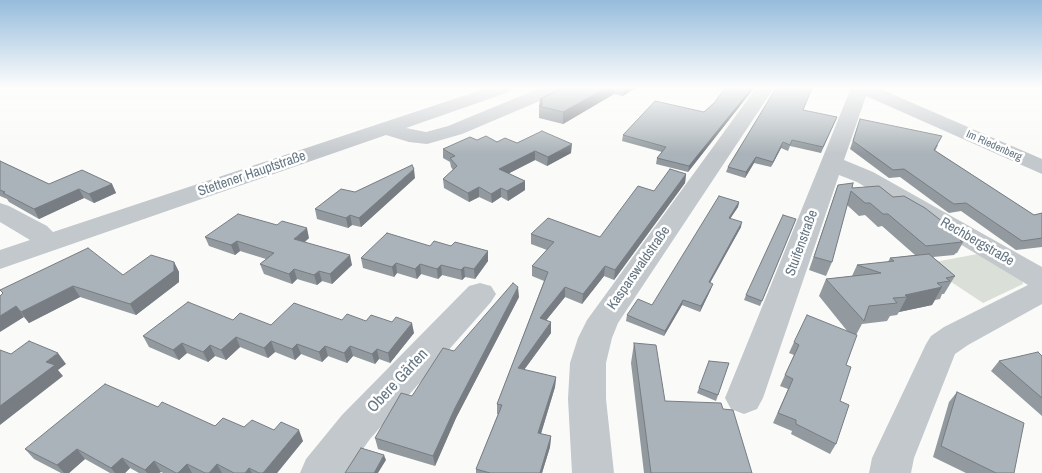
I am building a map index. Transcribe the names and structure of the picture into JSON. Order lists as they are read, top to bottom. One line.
{"streets":{"street":["Im Riedenberg","Stettener Hauptstraße","Rechbergstraße","Stuifenstraße","Kasparswaldstraße","Obere Gärten"]},"crossings":[["Rechbergstraße","Stuifenstraße"]]}
